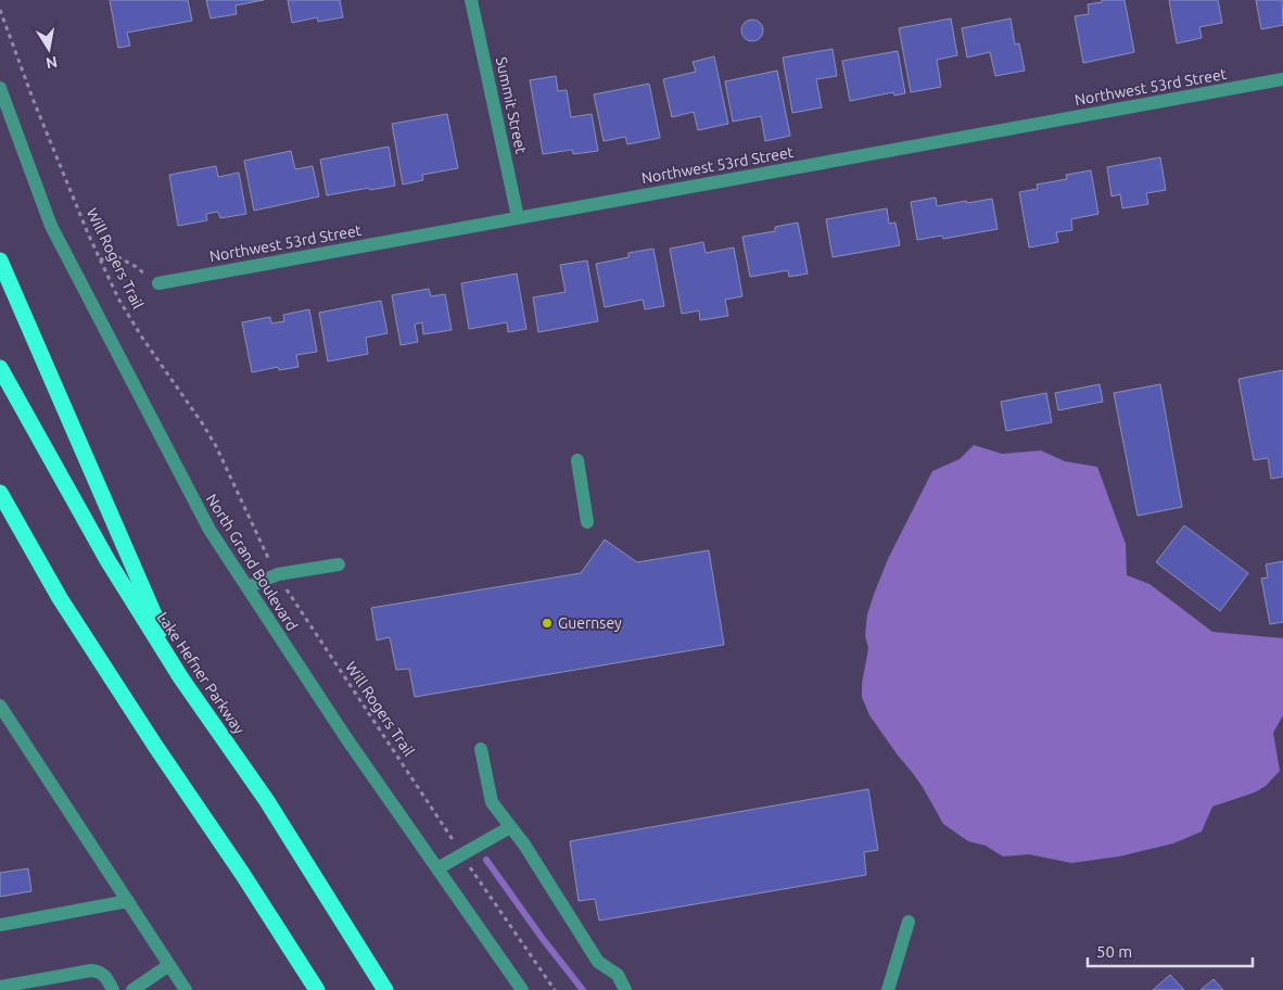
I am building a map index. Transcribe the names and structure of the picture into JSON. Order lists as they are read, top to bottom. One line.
{"streets":{"highway":["Lake Hefner Parkway"],"street":["Northwest 53rd Street","Summit Street","North Grand Boulevard"],"path":["Will Rogers Trail"]},"crossings":[["Northwest 53rd Street","Summit Street"]],"places":["Guernsey"],"scale_bar":"50 m","north":"bottom"}
